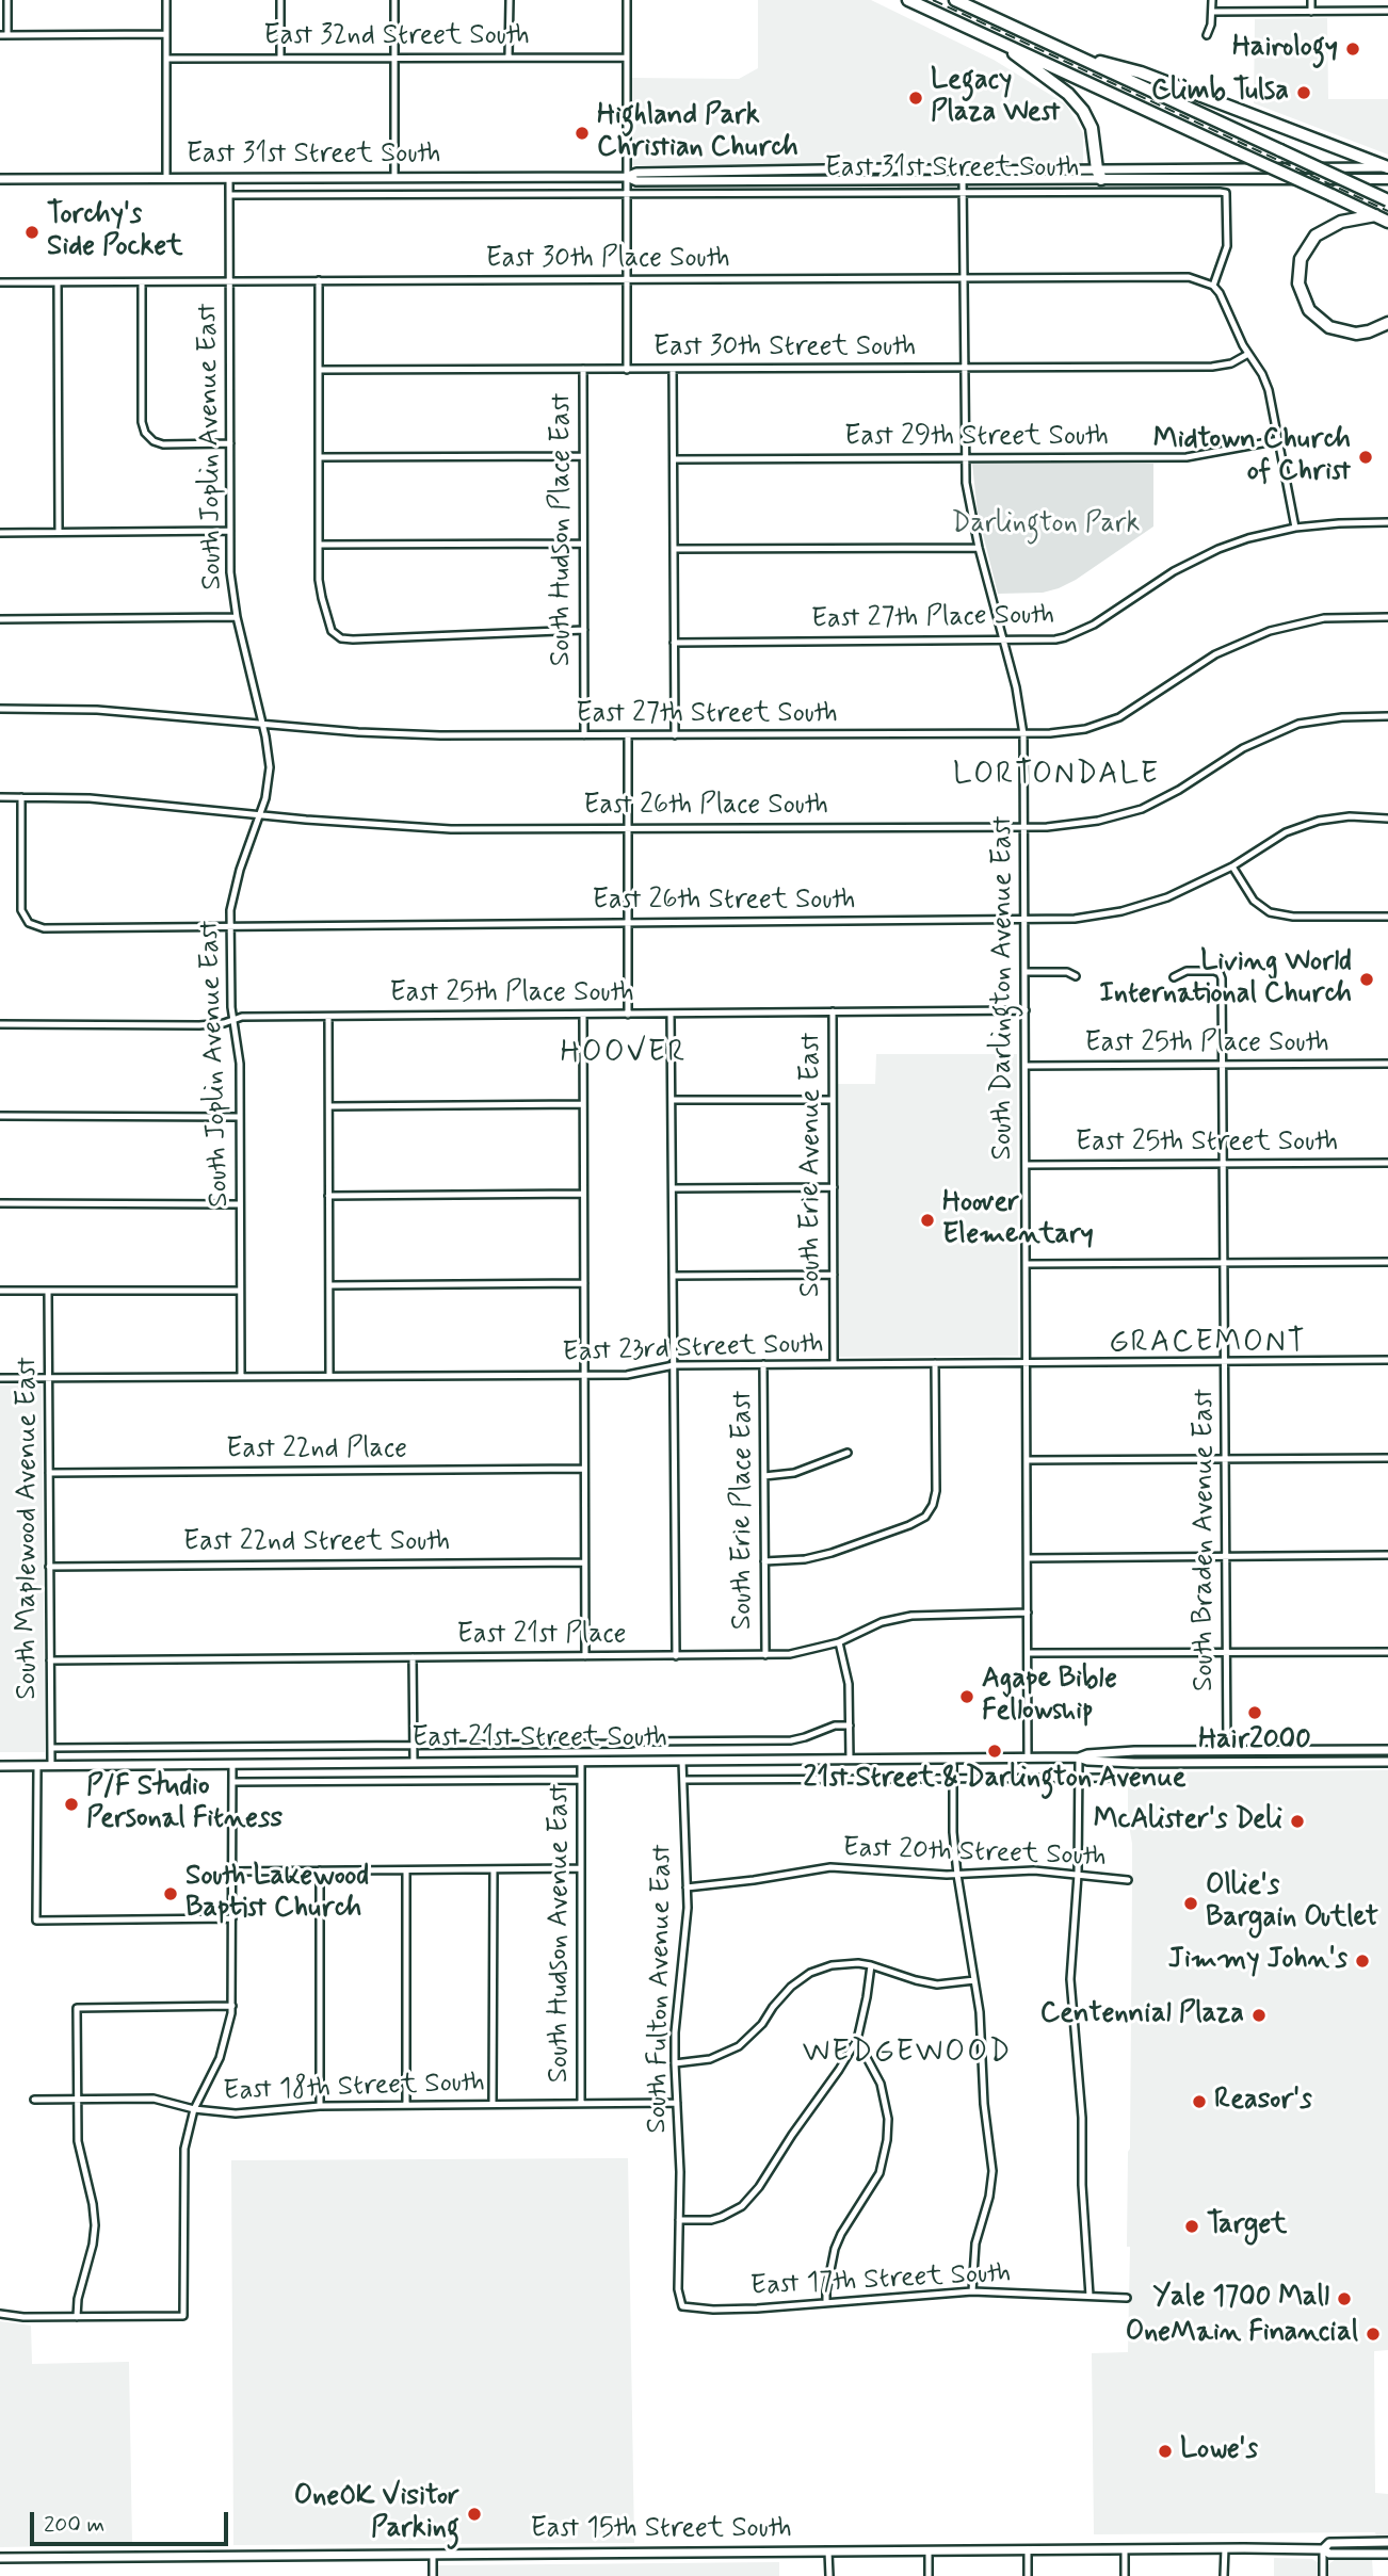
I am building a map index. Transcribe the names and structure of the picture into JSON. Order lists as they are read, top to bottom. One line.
{"streets":{"main road":["East 31st Street South","East 21st Street South","East 15th Street South"],"street":["East 32nd Street South","East 30th Place South","East 30th Street South","East 29th Street South","South Joplin Avenue East","South Hudson Place East","East 27th Place South","East 27th Street South","East 26th Place South","East 26th Street South","South Darlington Avenue East","East 25th Place South","East 25th Street South","South Erie Avenue East","East 23rd Street South","East 22nd Place","South Erie Place East","South Maplewood Avenue East","South Braden Avenue East","East 22nd Street South","East 21st Place","East 20th Street South","South Hudson Avenue East","South Fulton Avenue East","East 18th Street South","East 17th Street South"]},"crossings":[["East 31st Street South","East 30th Place South"],["East 31st Street South","South Joplin Avenue East"],["East 31st Street South","South Darlington Avenue East"],["East 30th Place South","South Joplin Avenue East"],["East 30th Place South","South Darlington Avenue East"],["East 30th Street South","South Hudson Place East"],["East 30th Street South","South Darlington Avenue East"],["East 29th Street South","South Darlington Avenue East"],["South Joplin Avenue East","East 27th Street South"],["South Joplin Avenue East","East 26th Place South"],["South Joplin Avenue East","East 26th Street South"],["South Joplin Avenue East","East 25th Place South"],["South Joplin Avenue East","East 23rd Street South"],["South Hudson Place East","East 27th Street South"],["East 27th Place South","South Darlington Avenue East"],["East 27th Street South","South Darlington Avenue East"],["East 26th Place South","East 26th Street South"],["East 26th Place South","South Darlington Avenue East"],["East 26th Street South","South Darlington Avenue East"],["South Darlington Avenue East","East 25th Place South"],["South Darlington Avenue East","East 25th Street South"],["South Darlington Avenue East","East 23rd Street South"],["South Darlington Avenue East","East 21st Place"],["South Darlington Avenue East","East 21st Street South"],["East 25th Place South","South Erie Avenue East"],["East 25th Place South","South Braden Avenue East"],["East 25th Street South","South Braden Avenue East"],["South Erie Avenue East","East 23rd Street South"],["East 23rd Street South","South Erie Place East"],["East 23rd Street South","South Maplewood Avenue East"],["East 23rd Street South","South Braden Avenue East"],["East 22nd Place","South Maplewood Avenue East"],["South Erie Place East","East 21st Place"],["South Maplewood Avenue East","East 22nd Street South"],["South Maplewood Avenue East","East 21st Place"],["South Maplewood Avenue East","East 21st Street South"],["South Braden Avenue East","East 21st Street South"],["East 21st Street South","South Hudson Avenue East"],["East 21st Street South","South Fulton Avenue East"],["East 20th Street South","South Fulton Avenue East"],["South Hudson Avenue East","East 18th Street South"],["South Fulton Avenue East","East 18th Street South"],["South Fulton Avenue East","East 17th Street South"]],"districts":["LORTONDALE","HOOVER","GRACEMONT","WEDGEWOOD"],"parks":["Darlington Park"],"places":["Hairology","Climb Tulsa","Legacy Plaza West","Highland Park Christian Church","Torchy's Side Pocket","Midtown Church of Christ","Living World International Church","Hoover Elementary","Agape Bible Fellowship","Hair2000","21st Street & Darlington Avenue","P/F Studio Personal Fitness","McAlister's Deli","South Lakewood Baptist Church","Ollie's Bargain Outlet","Jimmy John's","Centennial Plaza","Reasor's","Target","Yale 1700 Mall","OneMain Financial","Lowe's","OneOK Visitor Parking"],"scale_bar":"200 m"}
